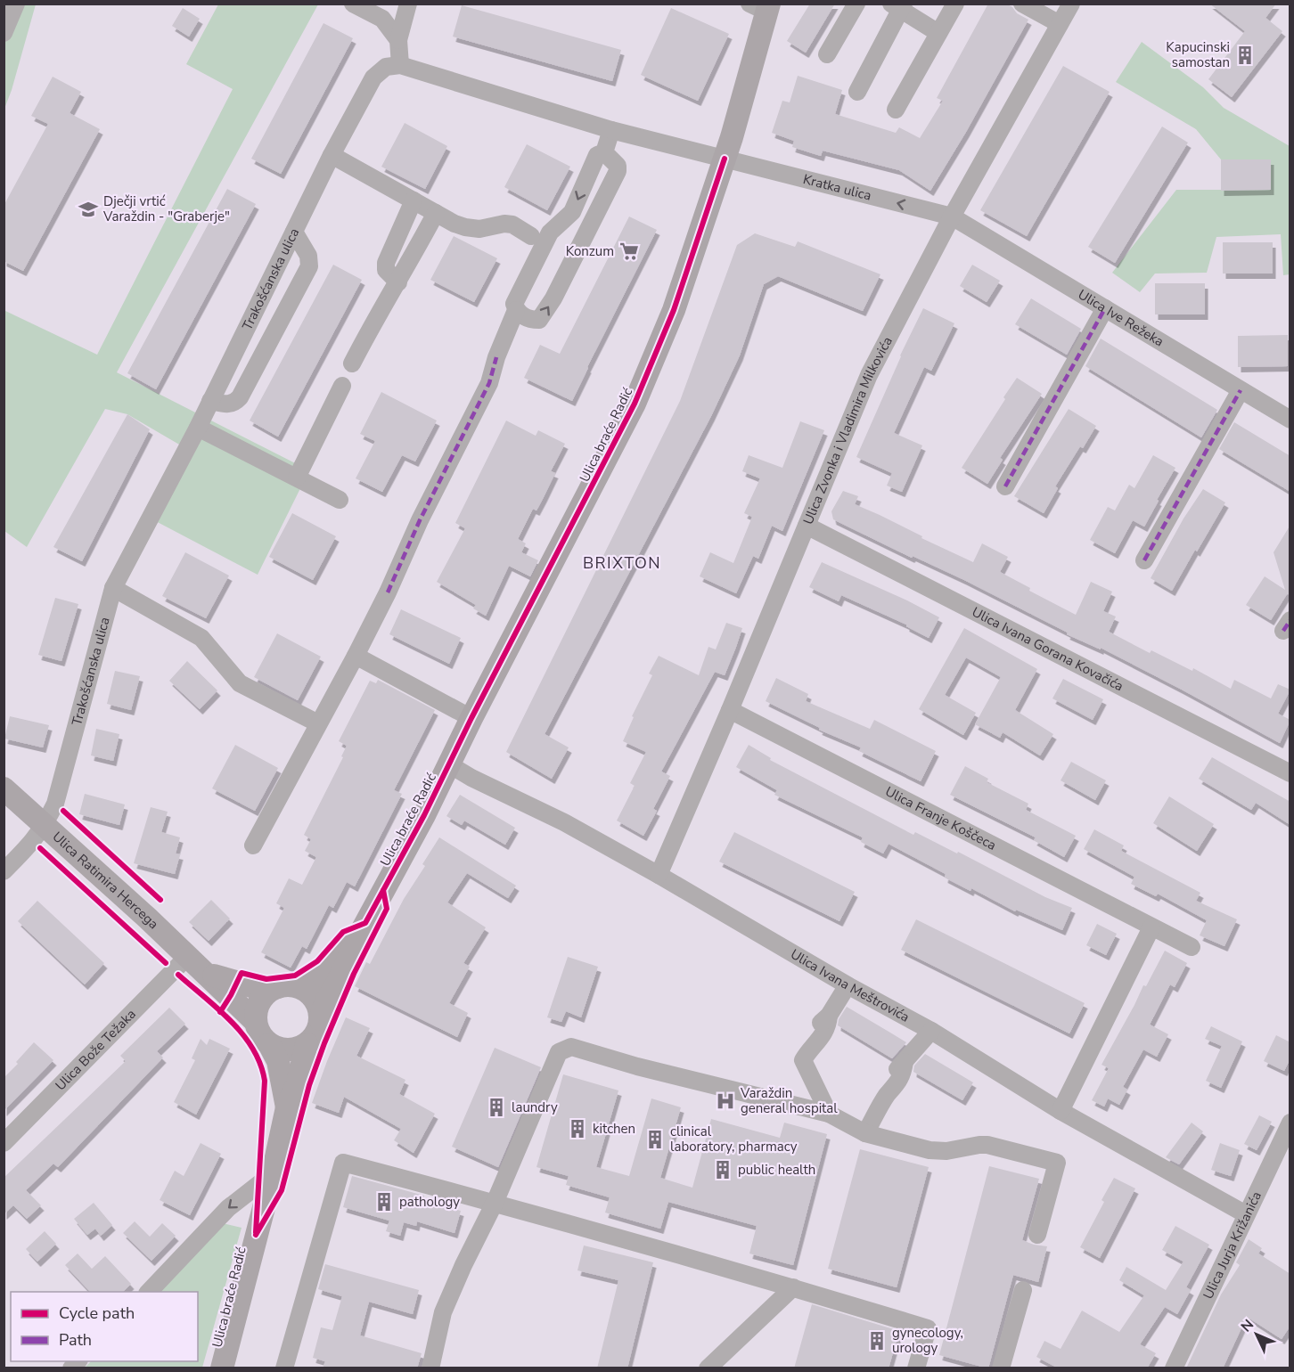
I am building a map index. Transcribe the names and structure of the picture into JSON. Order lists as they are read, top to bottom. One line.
{"streets":{"main road":["Ulica braće Radić","Ulica Ratimira Hercega"],"street":["Kratka ulica","Trakošćanska ulica","Ulica Ive Režeka","Ulica Zvonka i Vladimira Milkovića","Ulica Ivana Gorana Kovačića","Ulica Franje Koščeca","Ulica Ivana Meštrovića","Ulica Bože Težaka","Ulica Jurja Križanića"]},"crossings":[["Kratka ulica","Ulica Ive Režeka"],["Kratka ulica","Ulica Zvonka i Vladimira Milkovića"],["Kratka ulica","Ulica braće Radić"],["Trakošćanska ulica","Ulica Ratimira Hercega"],["Ulica Ive Režeka","Ulica Zvonka i Vladimira Milkovića"],["Ulica Zvonka i Vladimira Milkovića","Ulica Ivana Gorana Kovačića"],["Ulica Zvonka i Vladimira Milkovića","Ulica Franje Koščeca"],["Ulica Zvonka i Vladimira Milkovića","Ulica Ivana Meštrovića"],["Ulica braće Radić","Ulica Ratimira Hercega"],["Ulica braće Radić","Ulica Ivana Meštrovića"],["Ulica Ratimira Hercega","Ulica Bože Težaka"],["Ulica Ivana Meštrovića","Ulica Jurja Križanića"]],"one_way":["Kratka ulica"],"districts":["BRIXTON"],"places":{"building":["Kapucinski samostan","laundry","kitchen","clinical laboratory, pharmacy","public health","pathology","gynecology, urology"],"school or university":["Dječji vrtić Varaždin - \"Graberje\""],"supermarket":["Konzum"],"hospital":["Varaždin general hospital"]},"legend":["Cycle path","Path"],"north":"top left"}
